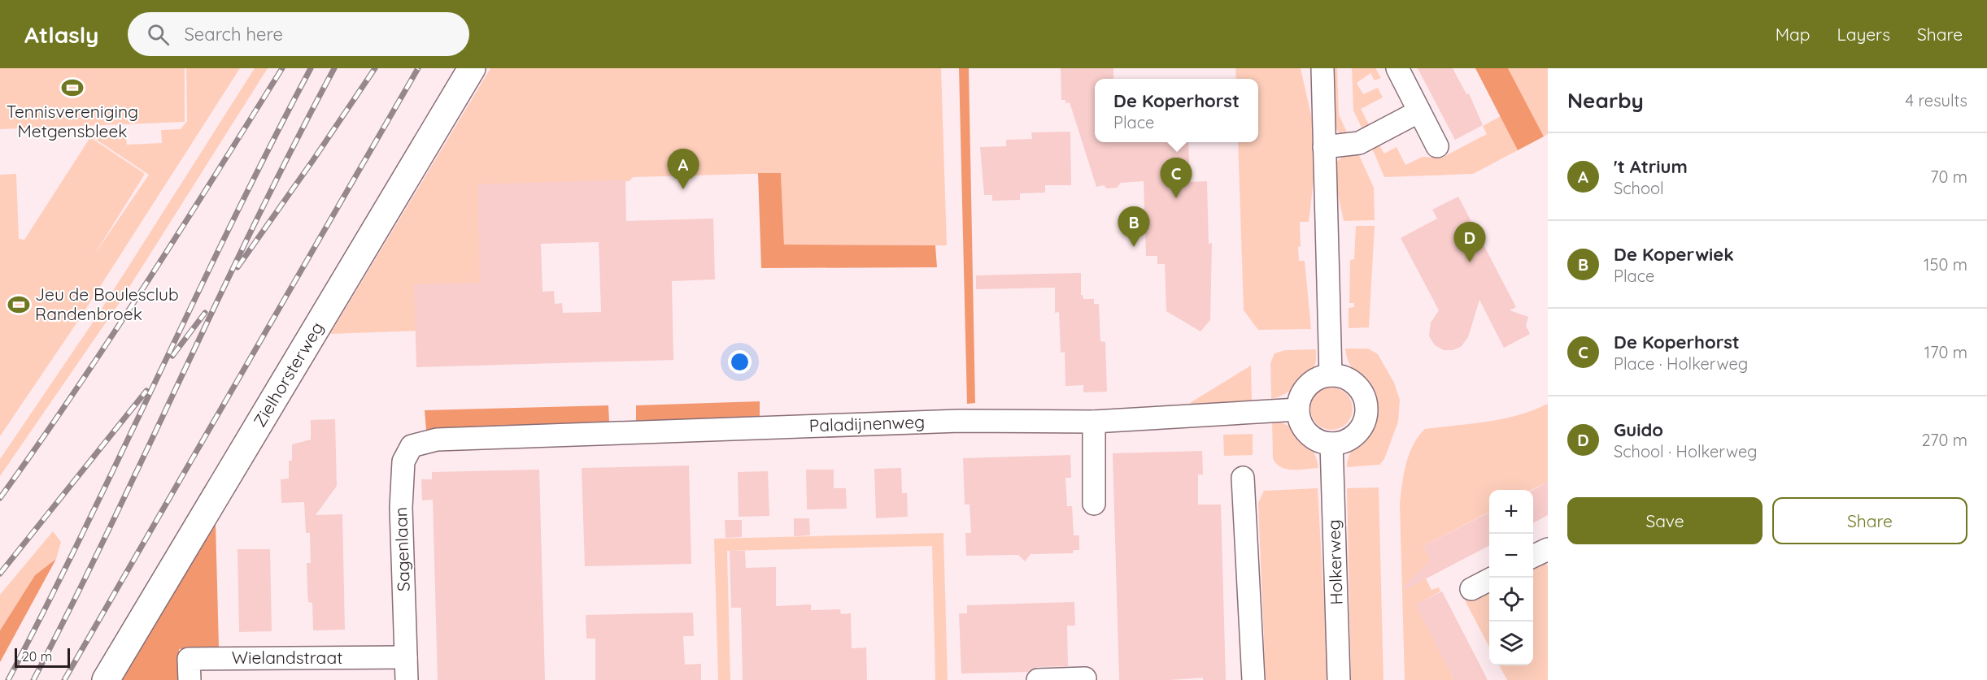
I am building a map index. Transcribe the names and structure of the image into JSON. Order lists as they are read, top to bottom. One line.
{"streets":{"main road":["Zielhorsterweg"],"street":["Paladijnenweg","Sagenlaan","Holkerweg","Wielandstraat"]},"crossings":[["Paladijnenweg","Sagenlaan"],["Paladijnenweg","Holkerweg"],["Sagenlaan","Wielandstraat"]],"places":{"sports":["Tennisvereniging Metgensbleek","Jeu de Boulesclub Randenbroek"]},"scale_bar":"20 m","page":{"header":"Atlasly","search":"Search here","nav":["Map","Layers","Share"],"heading":["Nearby","4 results"],"popup":["De Koperhorst","Place"],"list":[{"mark":"A","name":"'t Atrium","note":"School","value":"70 m"},{"mark":"B","name":"De Koperwiek","note":"Place","value":"150 m"},{"mark":"C","name":"De Koperhorst","note":"Place · Holkerweg","value":"170 m"},{"mark":"D","name":"Guido","note":"School · Holkerweg","value":"270 m"}],"pins":["A","C","B","D"],"buttons":["Save","Share"],"map_buttons":["+","−"],"scale":"20 m"}}
